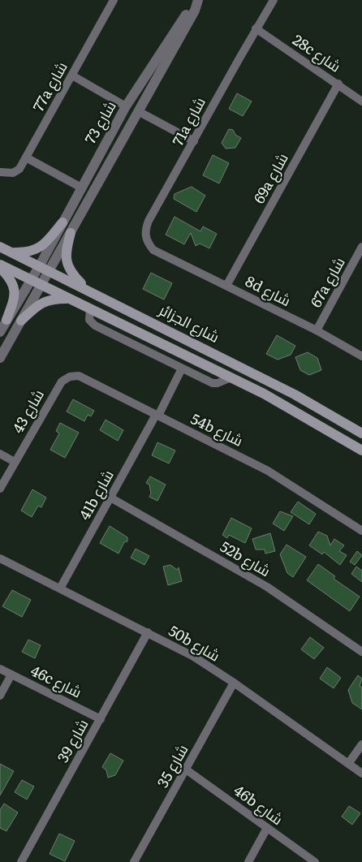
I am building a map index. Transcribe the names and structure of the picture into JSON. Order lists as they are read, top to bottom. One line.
{"streets":{"main road":["شارع الجزائر"],"street":["28c شارع","77a شارع","71a شارع","شارع 73","69a شارع","67a شارع","8d شارع","شارع 43","54b شارع","41b شارع","52b شارع","50b شارع","46c شارع","شارع 39","شارع 35","46b شارع"]},"crossings":[["28c شارع","71a شارع"],["28c شارع","69a شارع"],["71a شارع","8d شارع"],["شارع 73","شارع الجزائر"],["69a شارع","8d شارع"],["67a شارع","8d شارع"],["شارع 43","54b شارع"],["54b شارع","41b شارع"],["41b شارع","52b شارع"],["41b شارع","50b شارع"],["50b شارع","شارع 39"],["50b شارع","شارع 35"],["46c شارع","شارع 39"],["شارع 35","46b شارع"]]}
